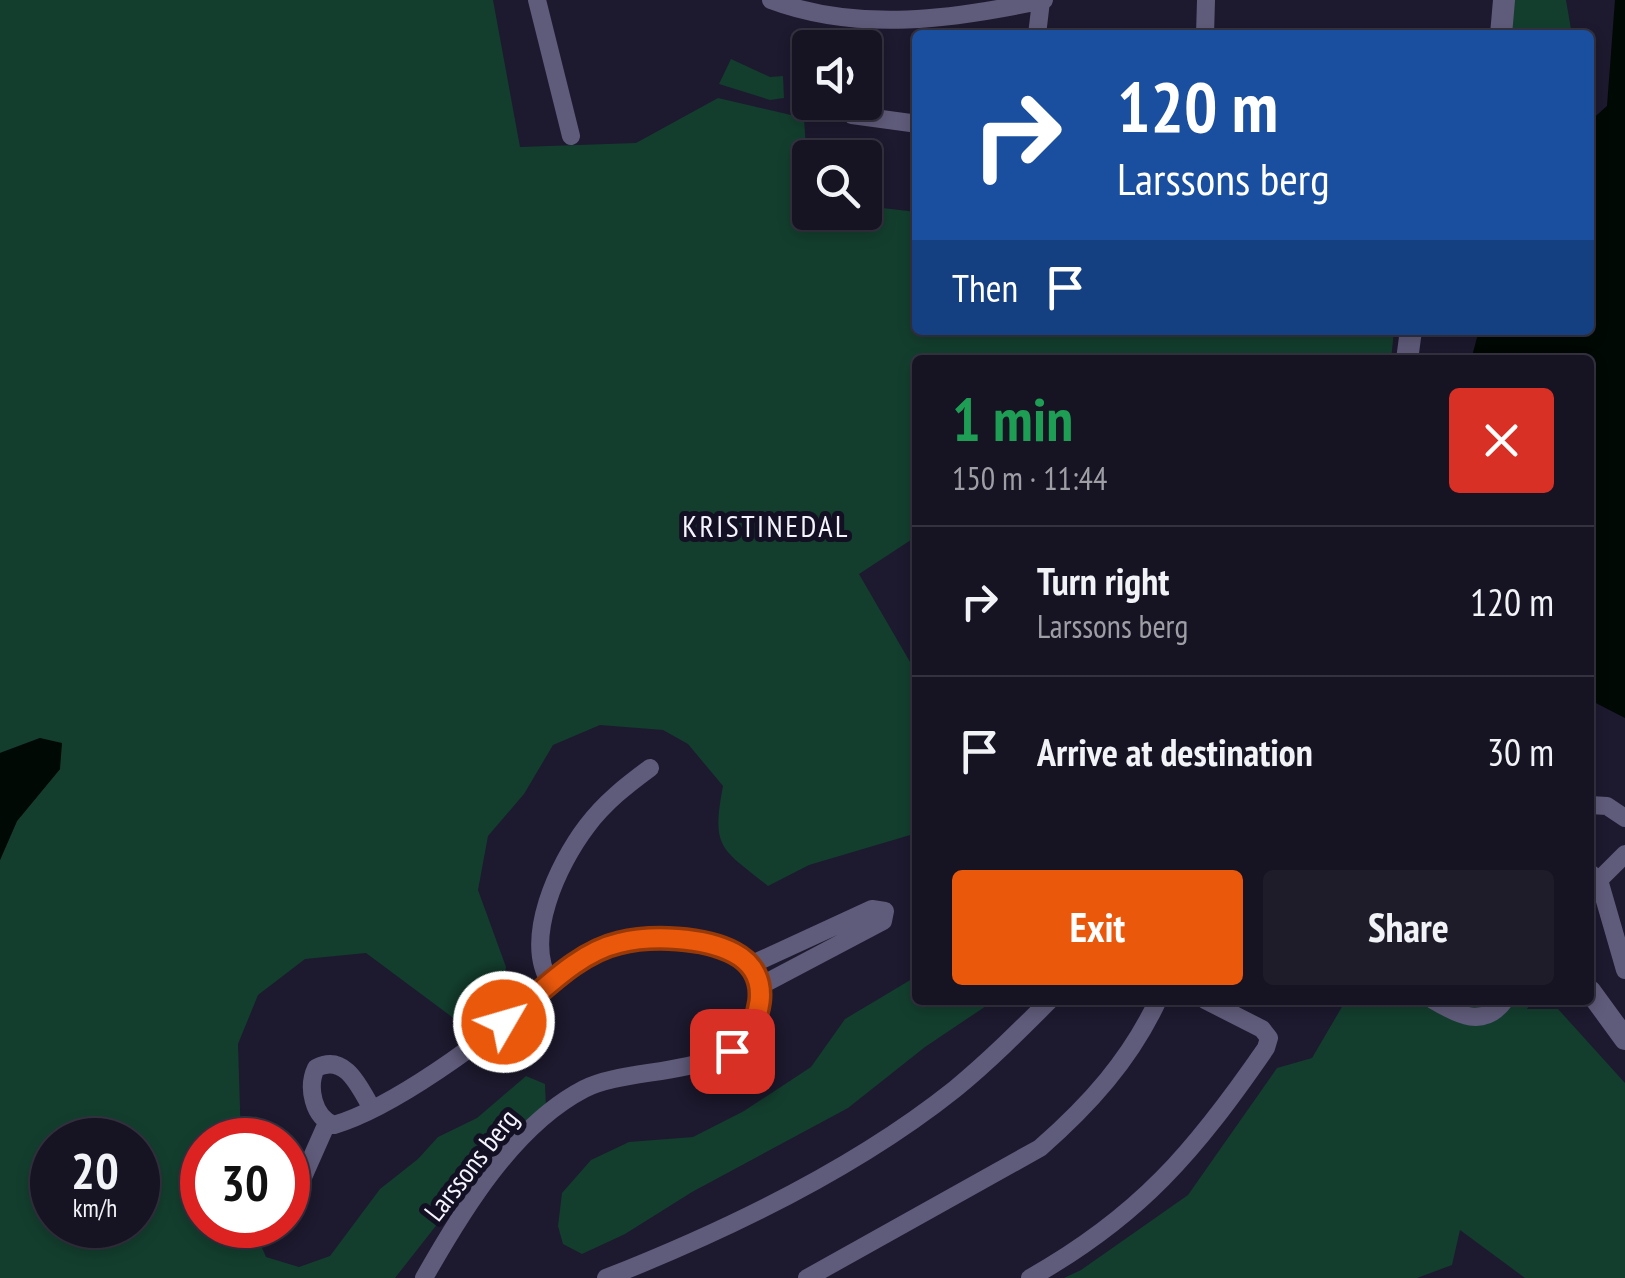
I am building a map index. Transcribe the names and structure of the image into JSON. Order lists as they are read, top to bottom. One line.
{"streets":{"street":["Larssons berg"]},"districts":["KRISTINEDAL"],"page":{"turn":["120 m","Larssons berg"],"then":"Then","heading":["1 min","150 m · 11:44"],"list":[{"name":"Turn right","note":"Larssons berg","value":"120 m"},{"name":"Arrive at destination","value":"30 m"}],"buttons":["Exit","Share"],"speed":"20 km/h","limit":"30"}}
